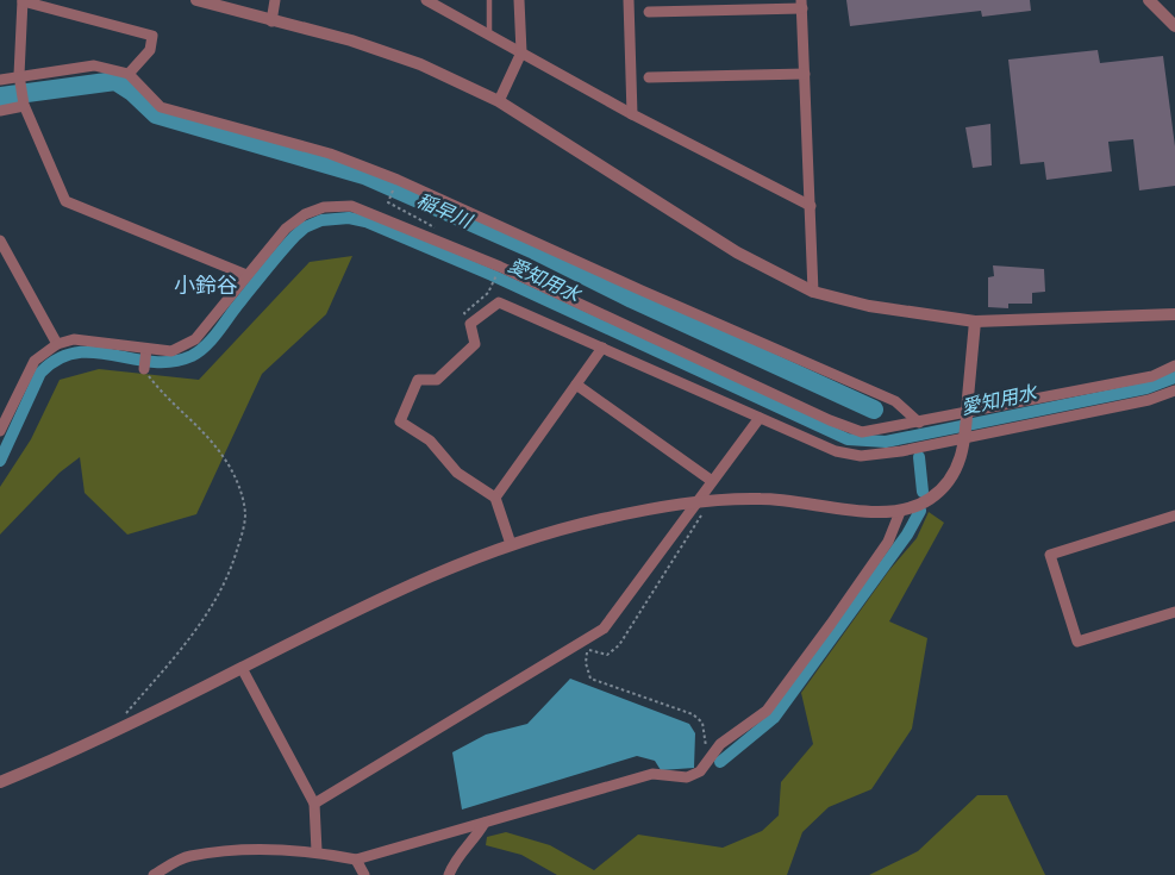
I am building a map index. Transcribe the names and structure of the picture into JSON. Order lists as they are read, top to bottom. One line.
{"districts":["小鈴谷"],"water":["稲早川","愛知用水"]}
